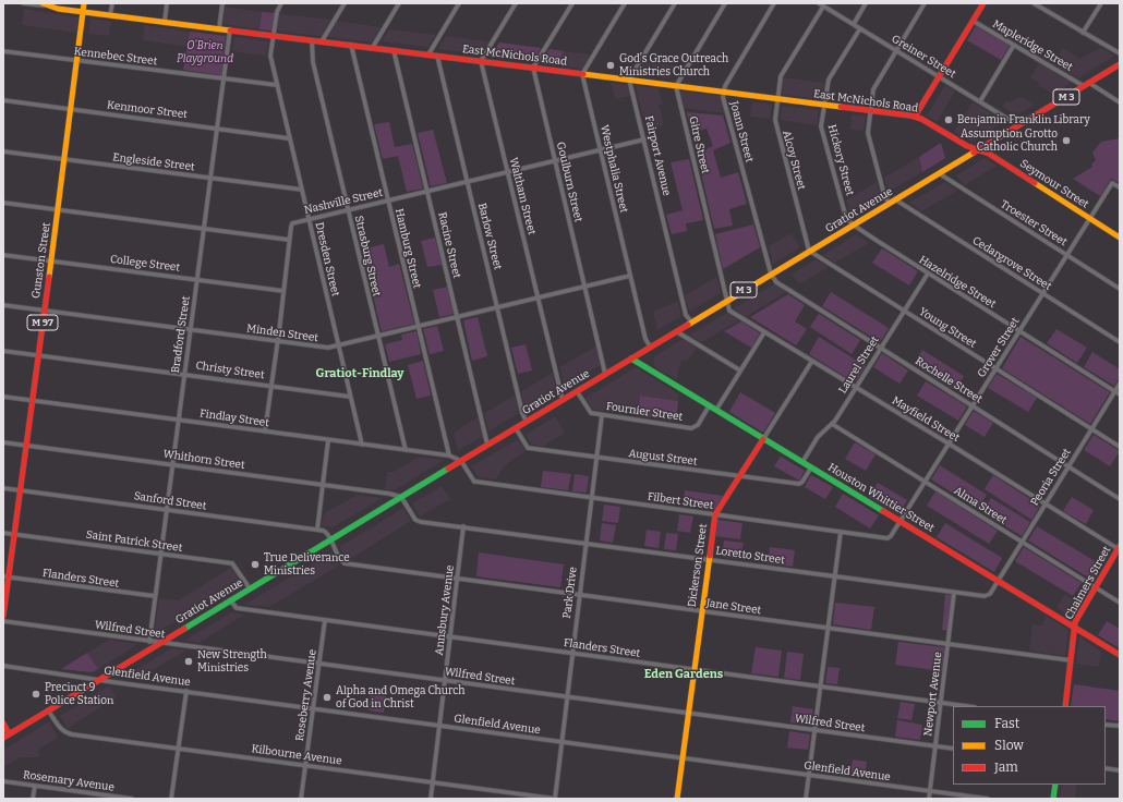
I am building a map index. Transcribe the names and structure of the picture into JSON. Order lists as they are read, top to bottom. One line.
{"streets":{"street":["Mapleridge Street","East McNichols Road","Kennebec Street","Greiner Street","M 3","Kenmoor Street","Joann Street","Gitre Street","Fairport Avenue","Alcoy Street","Hickory Street","Engleside Street","Westphalia Street","Goulburn Street","Seymour Street","Waltham Street","Nashville Street","Gratiot Avenue","Troester Street","Barlow Street","Racine Street","Hamburg Street","Strasburg Street","Dresden Street","Gunston Street","College Street","Cedargrove Street","Hazelridge Street","M 97","Young Street","Minden Street","Bradford Street","Grover Street","Laurel Street","Christy Street","Rochelle Street","Fournier Street","Findlay Street","Mayfield Street","August Street","Whithorn Street","Peoria Street","Houston Whittier Street","Sanford Street","Filbert Street","Alma Street","Saint Patrick Street","Loretto Street","Dickerson Street","Flanders Street","Chalmers Street","Park Drive","Jane Street","Annsbury Avenue","Wilfred Street","Glenfield Avenue","Newport Avenue","Roseberry Avenue","Kilbourne Avenue","Rosemary Avenue"]},"crossings":[["Mapleridge Street","Gratiot Avenue"],["East McNichols Road","Joann Street"],["East McNichols Road","Gitre Street"],["East McNichols Road","Fairport Avenue"],["East McNichols Road","Alcoy Street"],["East McNichols Road","Hickory Street"],["East McNichols Road","Westphalia Street"],["East McNichols Road","Goulburn Street"],["East McNichols Road","Seymour Street"],["East McNichols Road","Waltham Street"],["East McNichols Road","Gratiot Avenue"],["East McNichols Road","Barlow Street"],["East McNichols Road","Racine Street"],["East McNichols Road","Hamburg Street"],["East McNichols Road","Strasburg Street"],["East McNichols Road","Dresden Street"],["East McNichols Road","Gunston Street"],["East McNichols Road","M 97"],["East McNichols Road","Bradford Street"],["Kennebec Street","Dresden Street"],["Kennebec Street","Gunston Street"],["Kennebec Street","Bradford Street"],["Greiner Street","Alcoy Street"],["Greiner Street","Hickory Street"],["Greiner Street","Gratiot Avenue"],["Kenmoor Street","Dresden Street"],["Kenmoor Street","Gunston Street"],["Kenmoor Street","Bradford Street"],["Joann Street","Gratiot Avenue"],["Joann Street","Rochelle Street"],["Gitre Street","Gratiot Avenue"],["Gitre Street","Mayfield Street"],["Fairport Avenue","Nashville Street"],["Fairport Avenue","Gratiot Avenue"],["Alcoy Street","Gratiot Avenue"],["Alcoy Street","Young Street"],["Hickory Street","Gratiot Avenue"],["Hickory Street","Hazelridge Street"],["Engleside Street","Dresden Street"],["Engleside Street","Gunston Street"],["Engleside Street","Bradford Street"],["Westphalia Street","Nashville Street"],["Westphalia Street","Gratiot Avenue"],["Westphalia Street","Minden Street"],["Goulburn Street","Nashville Street"],["Goulburn Street","Gratiot Avenue"],["Goulburn Street","Minden Street"],["Seymour Street","Gratiot Avenue"],["Seymour Street","Grover Street"],["Waltham Street","Nashville Street"],["Waltham Street","Gratiot Avenue"],["Waltham Street","Minden Street"],["Nashville Street","Barlow Street"],["Nashville Street","Racine Street"],["Nashville Street","Hamburg Street"],["Nashville Street","Strasburg Street"],["Nashville Street","Dresden Street"],["Gratiot Avenue","Troester Street"],["Gratiot Avenue","Barlow Street"],["Gratiot Avenue","Racine Street"],["Gratiot Avenue","Cedargrove Street"],["Gratiot Avenue","Hazelridge Street"],["Gratiot Avenue","Young Street"],["Gratiot Avenue","Rochelle Street"],["Gratiot Avenue","Fournier Street"],["Gratiot Avenue","Findlay Street"],["Gratiot Avenue","Mayfield Street"],["Gratiot Avenue","August Street"],["Gratiot Avenue","Whithorn Street"],["Gratiot Avenue","Houston Whittier Street"],["Gratiot Avenue","Sanford Street"],["Gratiot Avenue","Filbert Street"],["Gratiot Avenue","Saint Patrick Street"],["Gratiot Avenue","Loretto Street"],["Gratiot Avenue","Flanders Street"],["Gratiot Avenue","Jane Street"],["Gratiot Avenue","Wilfred Street"],["Gratiot Avenue","Glenfield Avenue"],["Gratiot Avenue","Kilbourne Avenue"],["Troester Street","Grover Street"],["Barlow Street","Minden Street"],["Racine Street","Minden Street"],["Hamburg Street","Minden Street"],["Hamburg Street","Findlay Street"],["Strasburg Street","Minden Street"],["Strasburg Street","Findlay Street"],["Dresden Street","Minden Street"],["Dresden Street","Christy Street"],["Dresden Street","Findlay Street"],["Gunston Street","College Street"],["Gunston Street","M 97"],["Gunston Street","Minden Street"],["Gunston Street","Christy Street"],["Gunston Street","Findlay Street"],["Gunston Street","Whithorn Street"],["Gunston Street","Sanford Street"],["Gunston Street","Saint Patrick Street"],["Gunston Street","Flanders Street"],["College Street","Bradford Street"],["Cedargrove Street","Grover Street"],["Hazelridge Street","Grover Street"],["Hazelridge Street","Laurel Street"],["Hazelridge Street","Peoria Street"],["Young Street","Grover Street"],["Young Street","Laurel Street"],["Young Street","Peoria Street"],["Minden Street","Bradford Street"],["Bradford Street","Christy Street"],["Bradford Street","Findlay Street"],["Bradford Street","Whithorn Street"],["Bradford Street","Sanford Street"],["Bradford Street","Saint Patrick Street"],["Bradford Street","Flanders Street"],["Bradford Street","Wilfred Street"],["Grover Street","Rochelle Street"],["Grover Street","Mayfield Street"],["Grover Street","Houston Whittier Street"],["Grover Street","Filbert Street"],["Grover Street","Alma Street"],["Laurel Street","Rochelle Street"],["Laurel Street","Mayfield Street"],["Laurel Street","Houston Whittier Street"],["Laurel Street","Alma Street"],["Rochelle Street","Peoria Street"],["Fournier Street","Houston Whittier Street"],["Fournier Street","Park Drive"],["Findlay Street","Filbert Street"],["Mayfield Street","Peoria Street"],["Mayfield Street","Dickerson Street"],["Mayfield Street","Chalmers Street"],["August Street","Houston Whittier Street"],["August Street","Dickerson Street"],["August Street","Park Drive"],["Whithorn Street","Loretto Street"],["Peoria Street","Houston Whittier Street"],["Peoria Street","Alma Street"],["Peoria Street","Loretto Street"],["Houston Whittier Street","Filbert Street"],["Houston Whittier Street","Loretto Street"],["Houston Whittier Street","Dickerson Street"],["Houston Whittier Street","Chalmers Street"],["Sanford Street","Jane Street"],["Filbert Street","Dickerson Street"],["Filbert Street","Park Drive"],["Alma Street","Chalmers Street"],["Loretto Street","Dickerson Street"],["Loretto Street","Park Drive"],["Loretto Street","Annsbury Avenue"],["Loretto Street","Newport Avenue"],["Dickerson Street","Flanders Street"],["Dickerson Street","Jane Street"],["Dickerson Street","Wilfred Street"],["Dickerson Street","Glenfield Avenue"],["Flanders Street","Park Drive"],["Flanders Street","Annsbury Avenue"],["Flanders Street","Newport Avenue"],["Flanders Street","Roseberry Avenue"],["Chalmers Street","Jane Street"],["Park Drive","Jane Street"],["Park Drive","Wilfred Street"],["Park Drive","Glenfield Avenue"],["Park Drive","Kilbourne Avenue"],["Jane Street","Annsbury Avenue"],["Jane Street","Newport Avenue"],["Annsbury Avenue","Wilfred Street"],["Annsbury Avenue","Glenfield Avenue"],["Annsbury Avenue","Kilbourne Avenue"],["Wilfred Street","Newport Avenue"],["Wilfred Street","Roseberry Avenue"],["Glenfield Avenue","Newport Avenue"],["Glenfield Avenue","Roseberry Avenue"],["Roseberry Avenue","Kilbourne Avenue"]],"districts":["Gratiot-Findlay","Eden Gardens"],"parks":["O'Brien Playground"],"places":["God's Grace Outreach Ministries Church","Benjamin Franklin Library","Assumption Grotto Catholic Church","True Deliverance Ministries","New Strength Ministries","Precinct 9 Police Station","Alpha and Omega Church of God in Christ"],"legend":["Fast","Slow","Jam"]}
